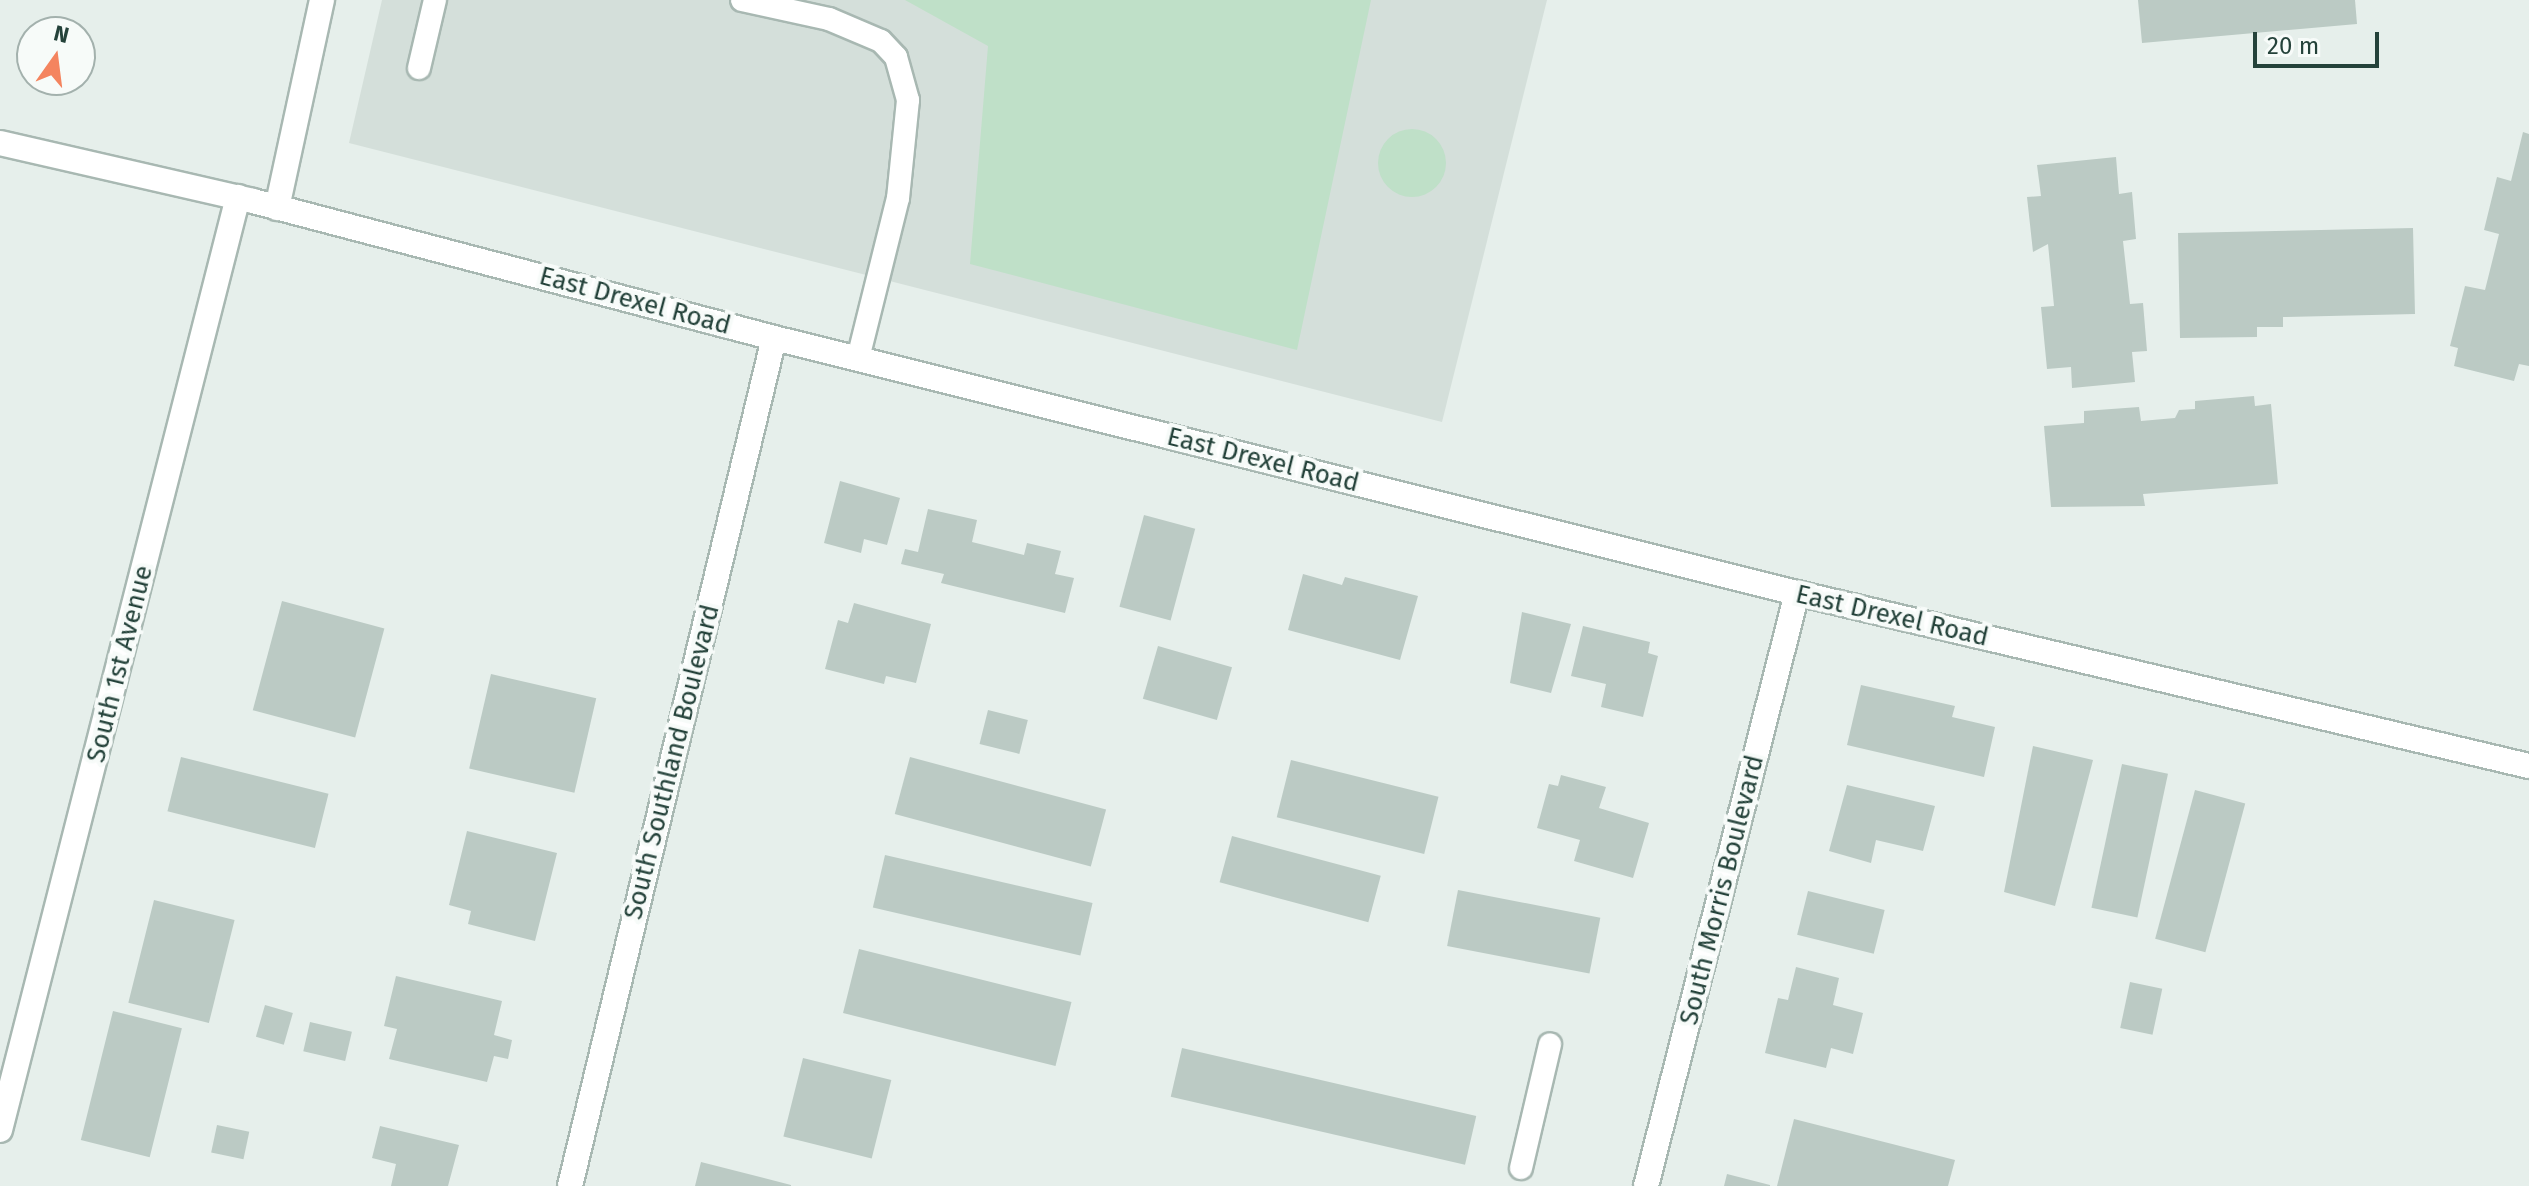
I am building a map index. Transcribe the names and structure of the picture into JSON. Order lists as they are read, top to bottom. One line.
{"streets":{"street":["East Drexel Road","South 1st Avenue","South Southland Boulevard","South Morris Boulevard"]},"crossings":[["East Drexel Road","South 1st Avenue"],["East Drexel Road","South Southland Boulevard"],["East Drexel Road","South Morris Boulevard"]],"scale_bar":"20 m","north":"top"}
